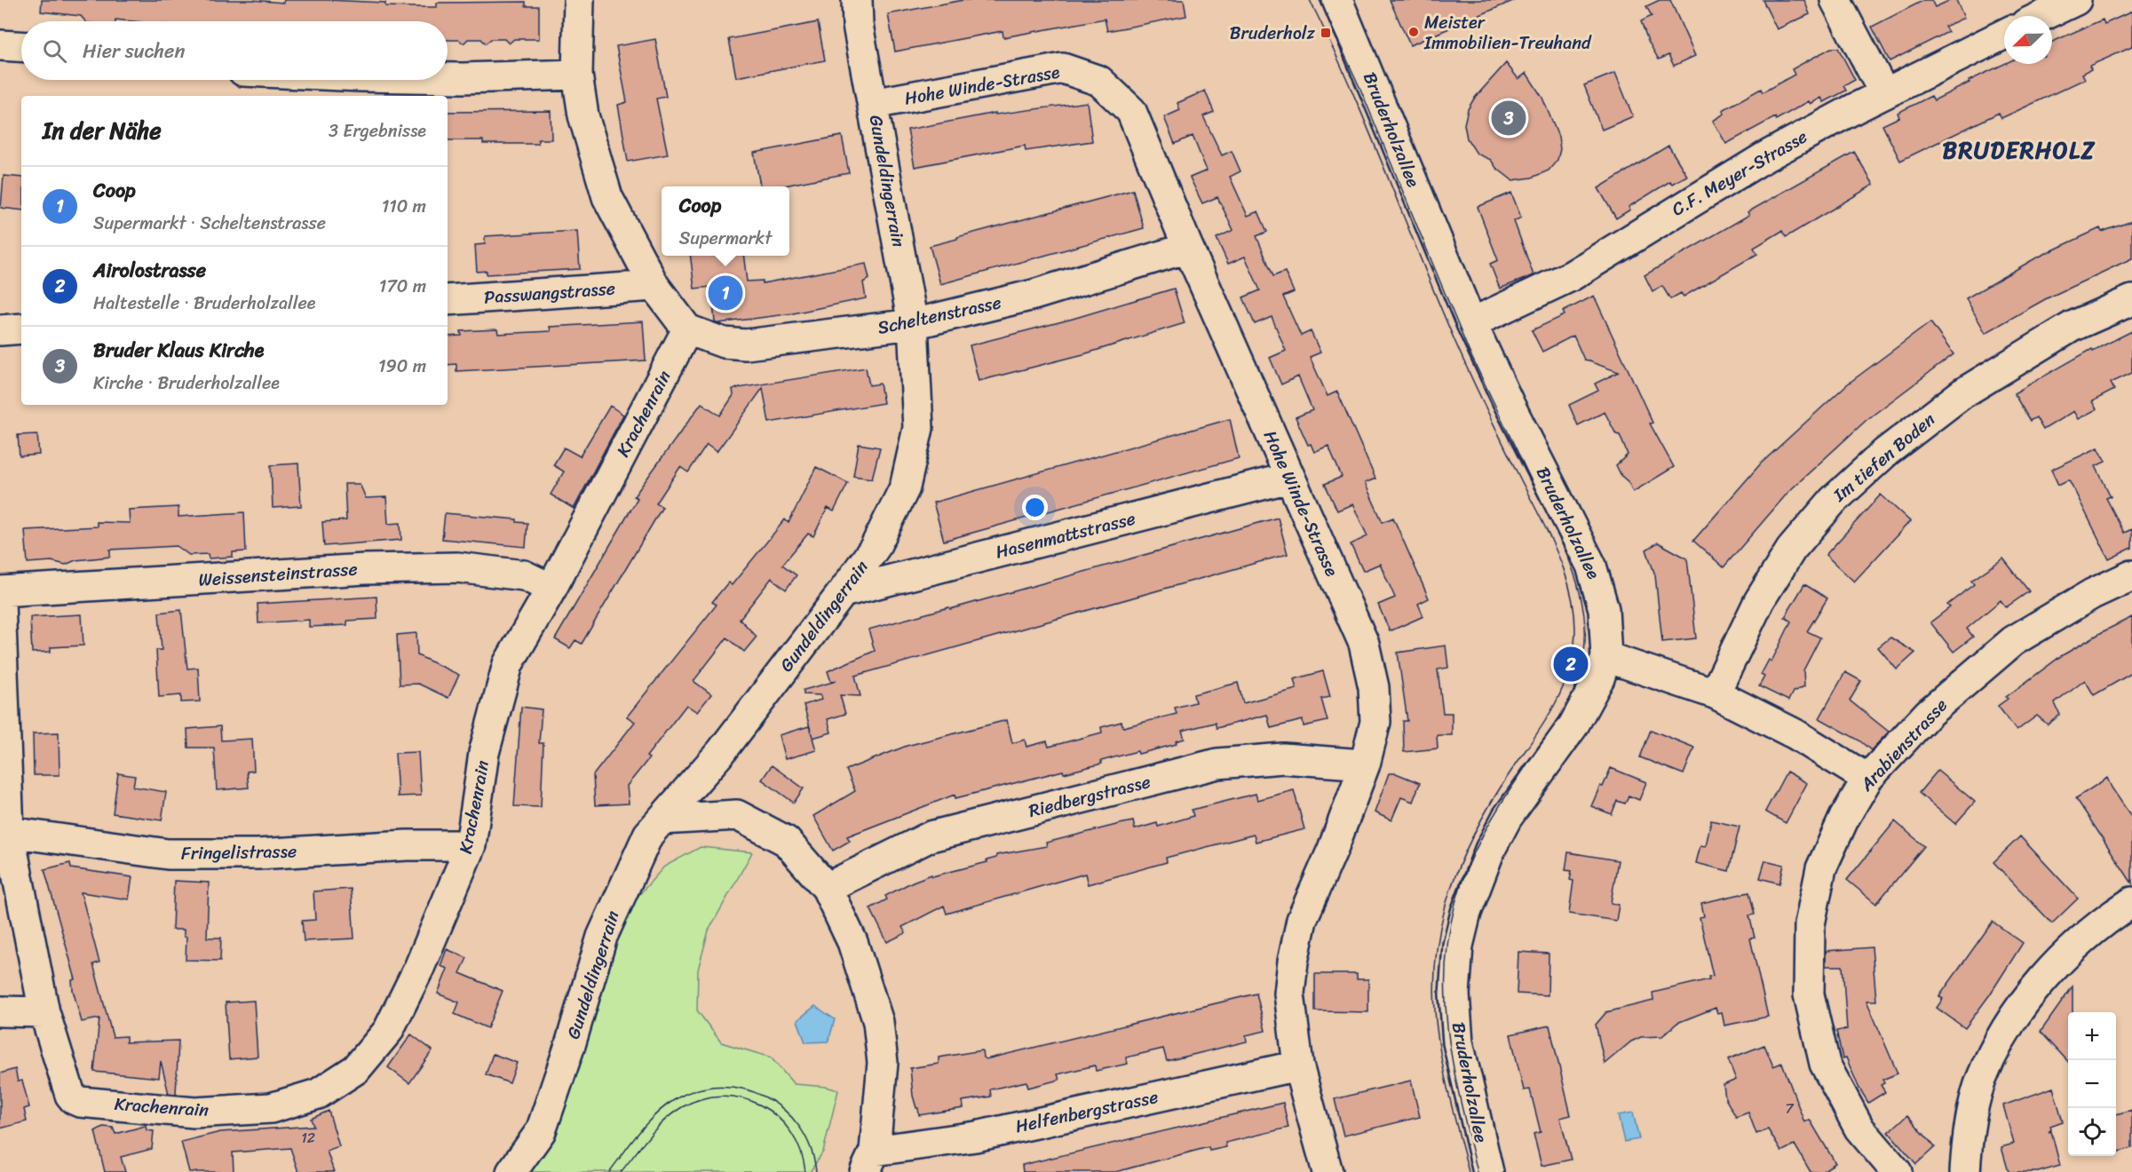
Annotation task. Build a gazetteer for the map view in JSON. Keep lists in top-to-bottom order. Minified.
{"streets":{"street":["Hohe Winde-Strasse","Bruderholzallee","C.F. Meyer-Strasse","Gundeldingerrain","Passwangstrasse","Scheltenstrasse","Krachenrain","Im tiefen Boden","Hasenmattstrasse","Weissensteinstrasse","Arabienstrasse","Riedbergstrasse","Fringelistrasse","Helfenbergstrasse"]},"crossings":[["Hohe Winde-Strasse","Gundeldingerrain"],["Hohe Winde-Strasse","Scheltenstrasse"],["Hohe Winde-Strasse","Hasenmattstrasse"],["Hohe Winde-Strasse","Riedbergstrasse"],["Hohe Winde-Strasse","Helfenbergstrasse"],["Bruderholzallee","C.F. Meyer-Strasse"],["Gundeldingerrain","Scheltenstrasse"],["Gundeldingerrain","Hasenmattstrasse"],["Scheltenstrasse","Krachenrain"],["Krachenrain","Weissensteinstrasse"],["Krachenrain","Fringelistrasse"]],"districts":["BRUDERHOLZ"],"places":{"other":["Meister Immobilien-Treuhand"],"transit":["Bruderholz"]},"house_numbers":["7","12"],"north":"bottom left","page":{"search":"Hier suchen","heading":["In der Nähe","3 Ergebnisse"],"pins":["3","1","2"],"list":[{"mark":"1","name":"Coop","note":"Supermarkt · Scheltenstrasse","value":"110 m"},{"mark":"2","name":"Airolostrasse","note":"Haltestelle · Bruderholzallee","value":"170 m"},{"mark":"3","name":"Bruder Klaus Kirche","note":"Kirche · Bruderholzallee","value":"190 m"}],"popup":["Coop","Supermarkt"],"map_buttons":["+","−"]}}
